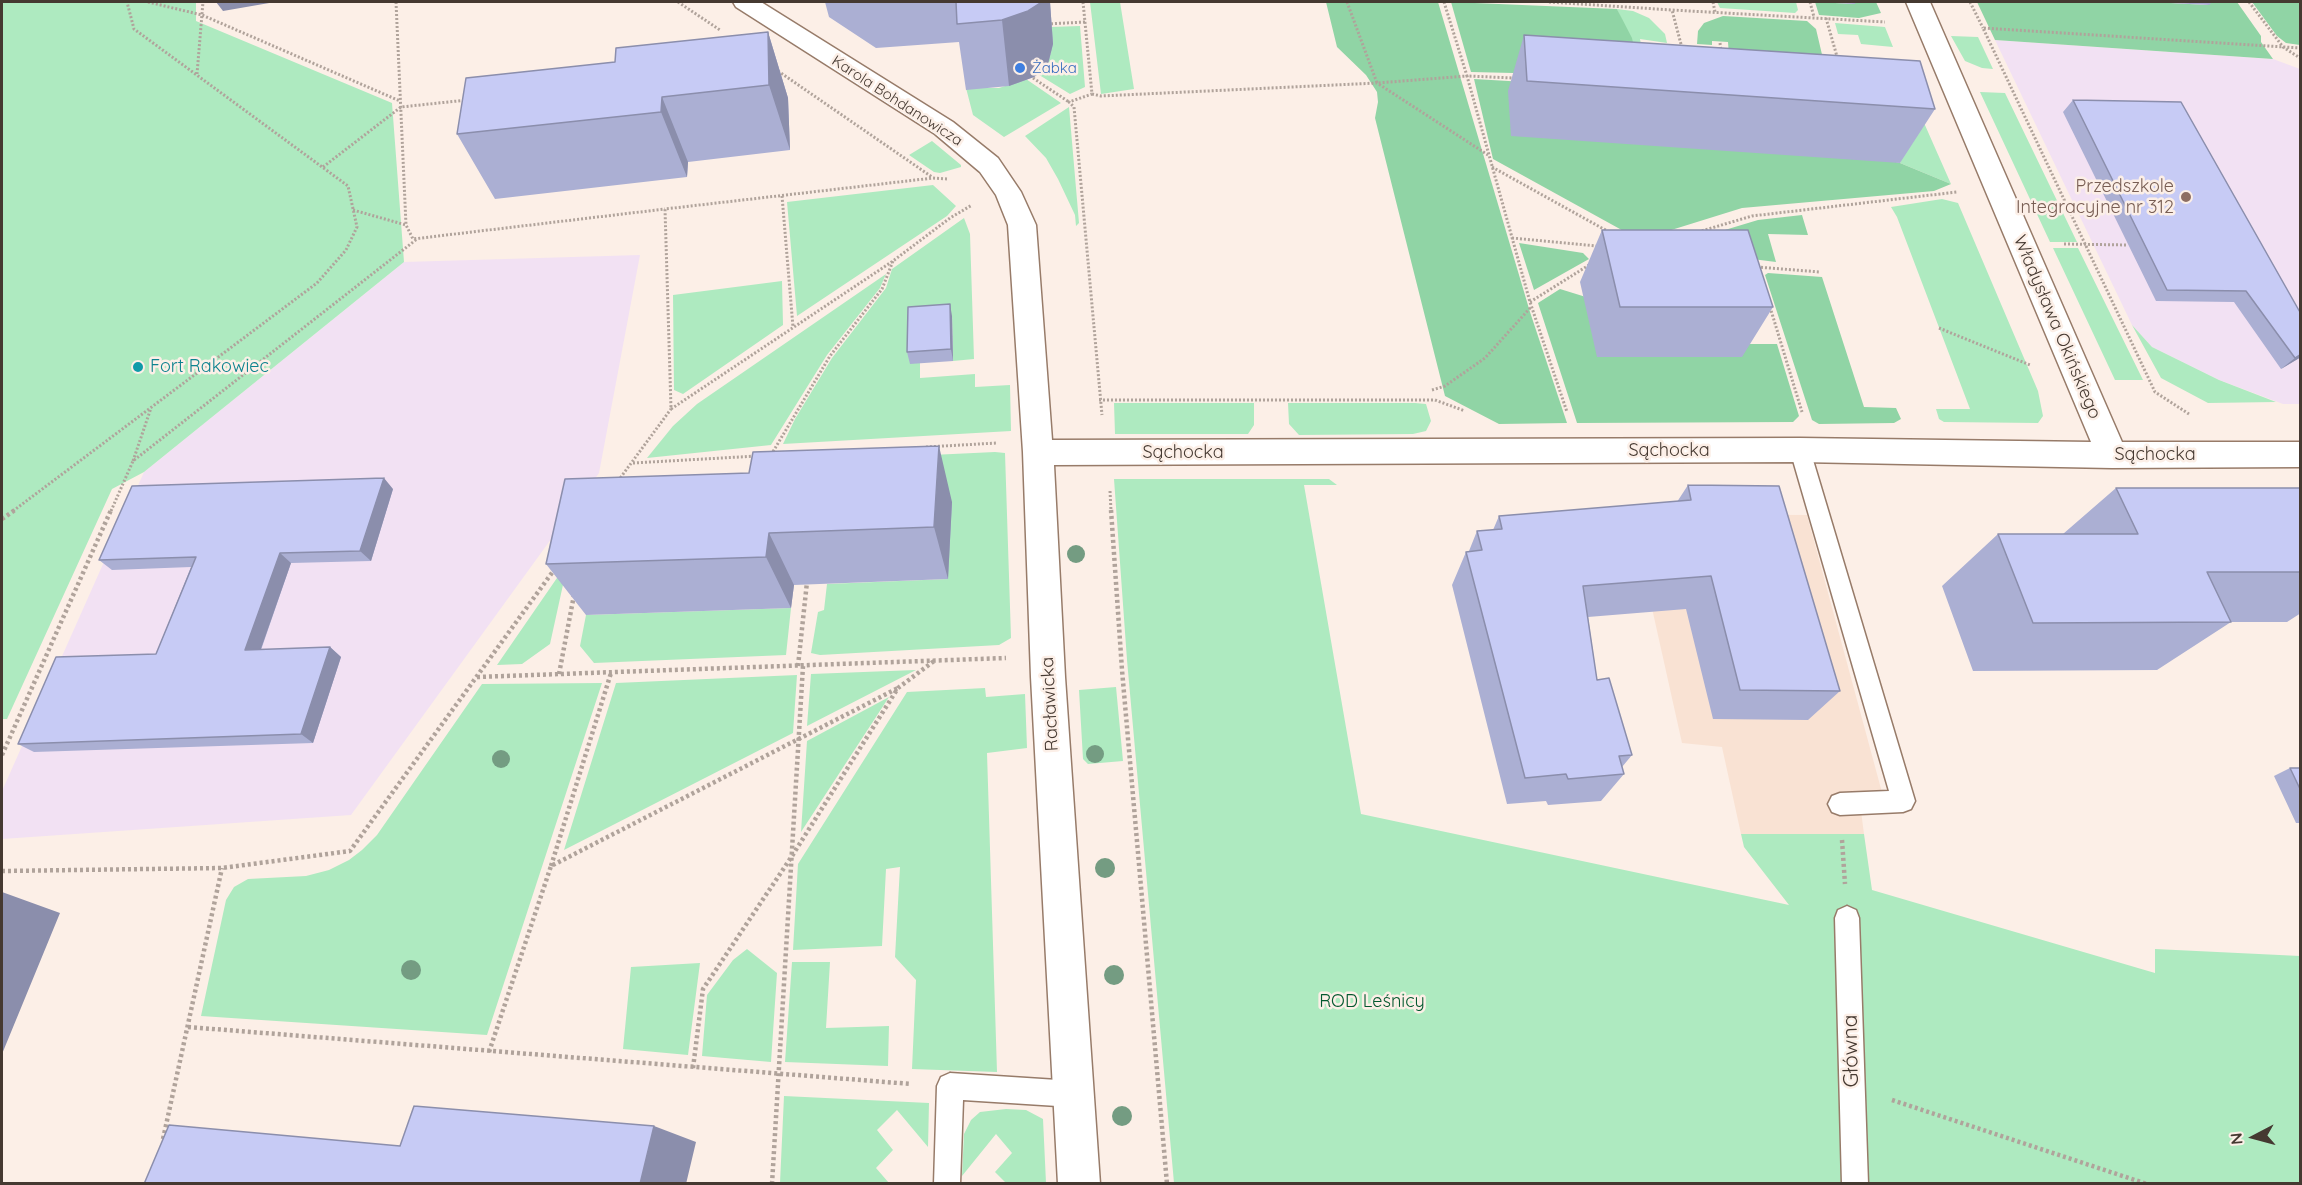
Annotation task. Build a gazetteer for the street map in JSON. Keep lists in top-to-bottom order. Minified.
{"streets":{"street":["Karola Bohdanowicza","Władysława Okińskiego","Sąchocka","Racławicka"],"lane":["Główna"]},"crossings":[["Karola Bohdanowicza","Racławicka"],["Władysława Okińskiego","Sąchocka"],["Sąchocka","Racławicka"]],"parks":["ROD Leśnicy"],"places":["Żabka","Przedszkole Integracyjne nr 312","Fort Rakowiec"],"north":"left"}
